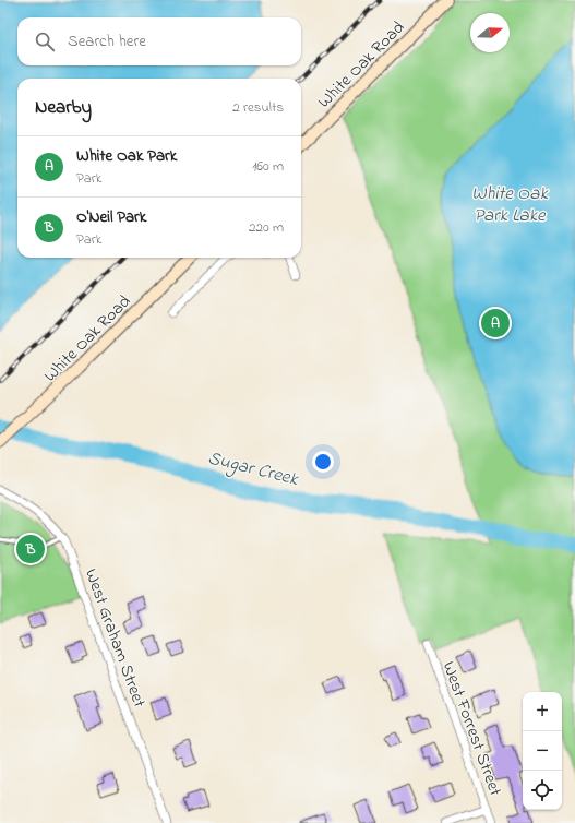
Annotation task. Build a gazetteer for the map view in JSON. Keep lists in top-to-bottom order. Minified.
{"streets":{"street":["White Oak Road","West Graham Street","West Forrest Street"]},"water":["White Oak Park Lake","Sugar Creek"],"north":"right","page":{"search":"Search here","heading":["Nearby","2 results"],"list":[{"mark":"A","name":"White Oak Park","note":"Park","value":"160 m"},{"mark":"B","name":"O'Neil Park","note":"Park","value":"220 m"}],"pins":["A","B"],"map_buttons":["+","−"]}}
